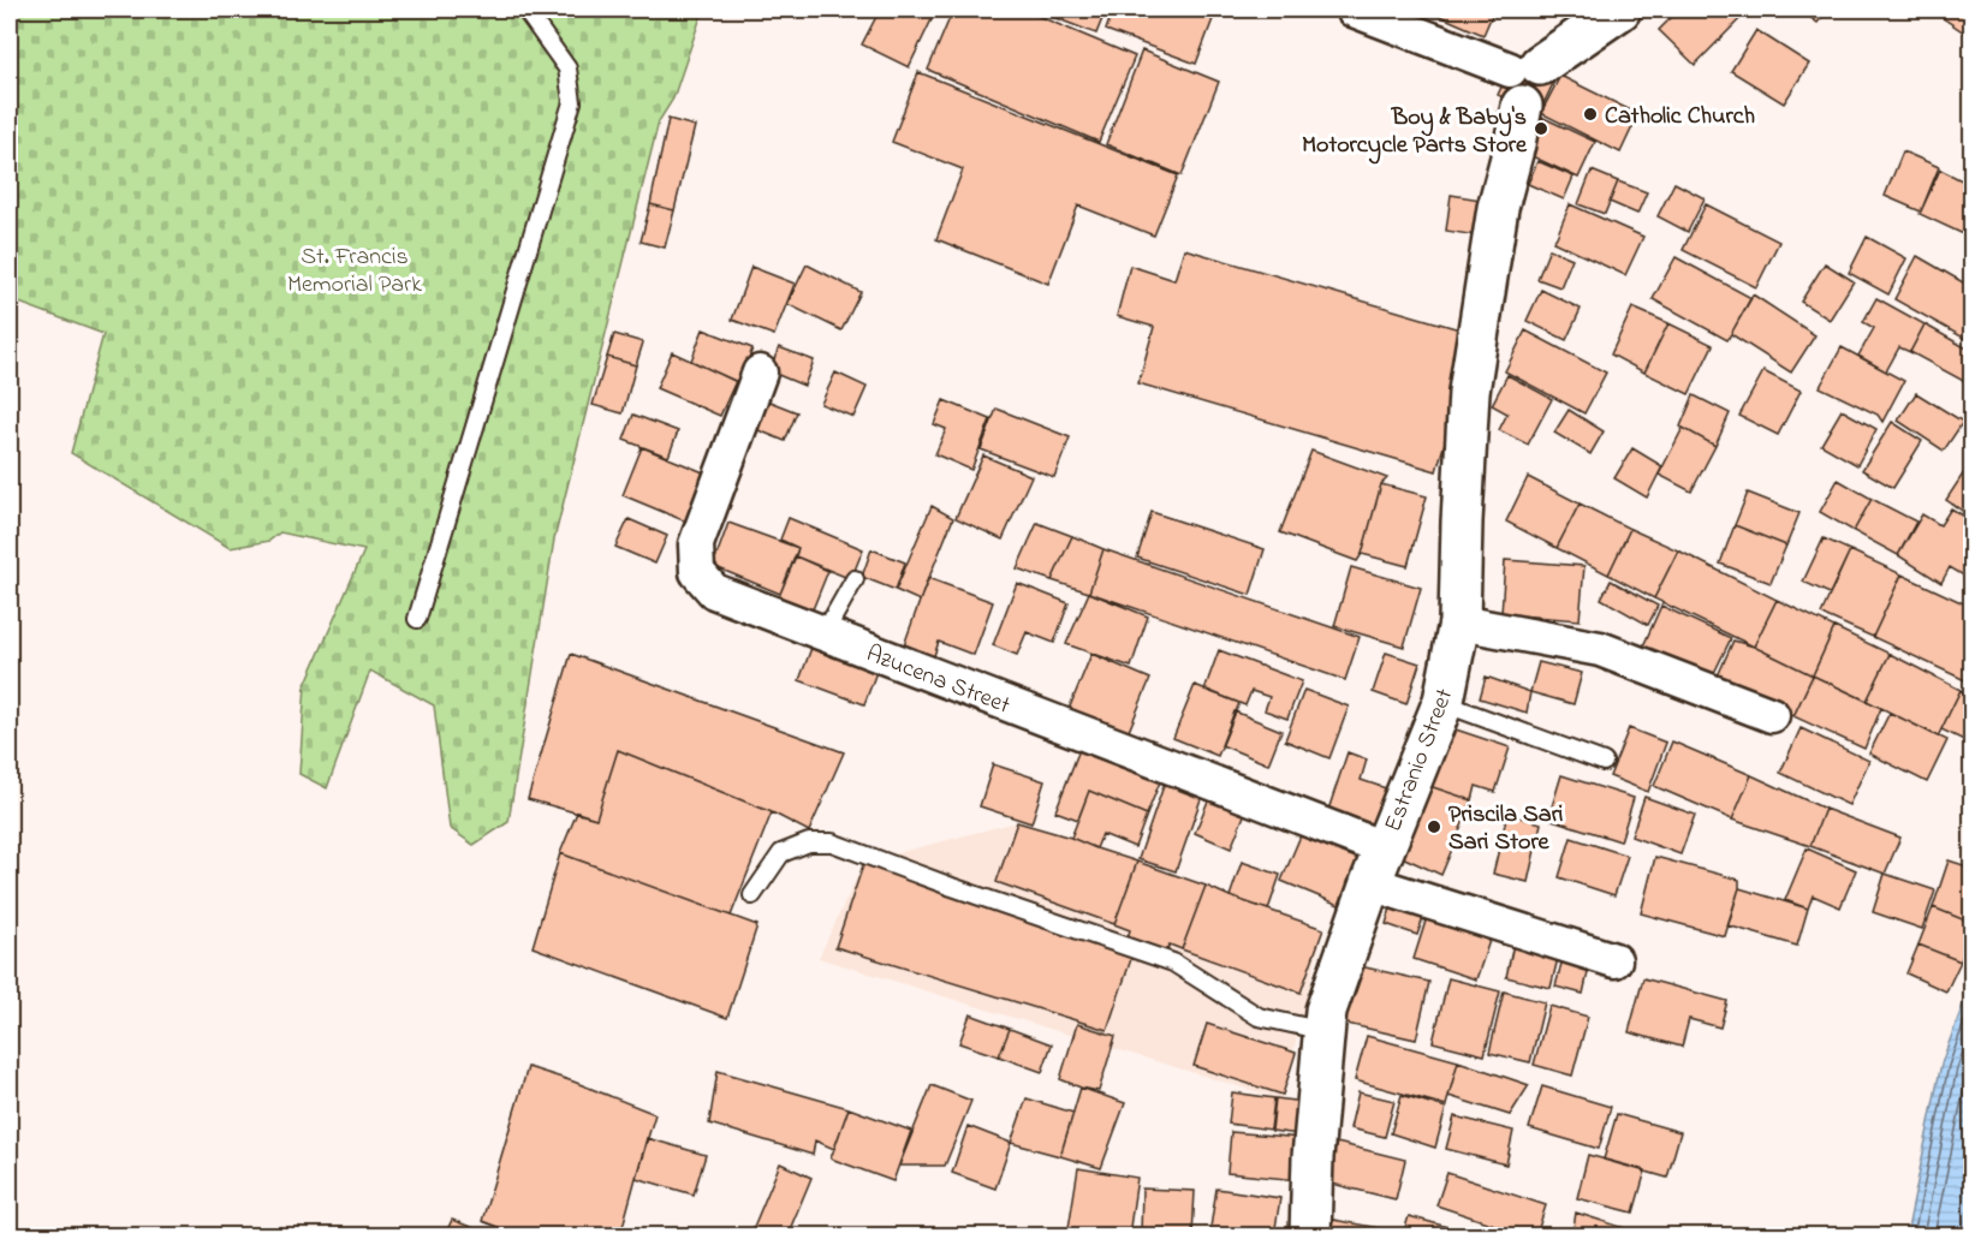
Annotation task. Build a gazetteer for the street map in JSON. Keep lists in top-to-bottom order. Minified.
{"streets":{"street":["Azucena Street","Estranio Street"]},"crossings":[["Azucena Street","Estranio Street"]],"parks":["St. Francis Memorial Park"],"places":["Catholic Church","Boy & Baby's Motorcycle Parts Store","Priscila Sari Sari Store"]}
